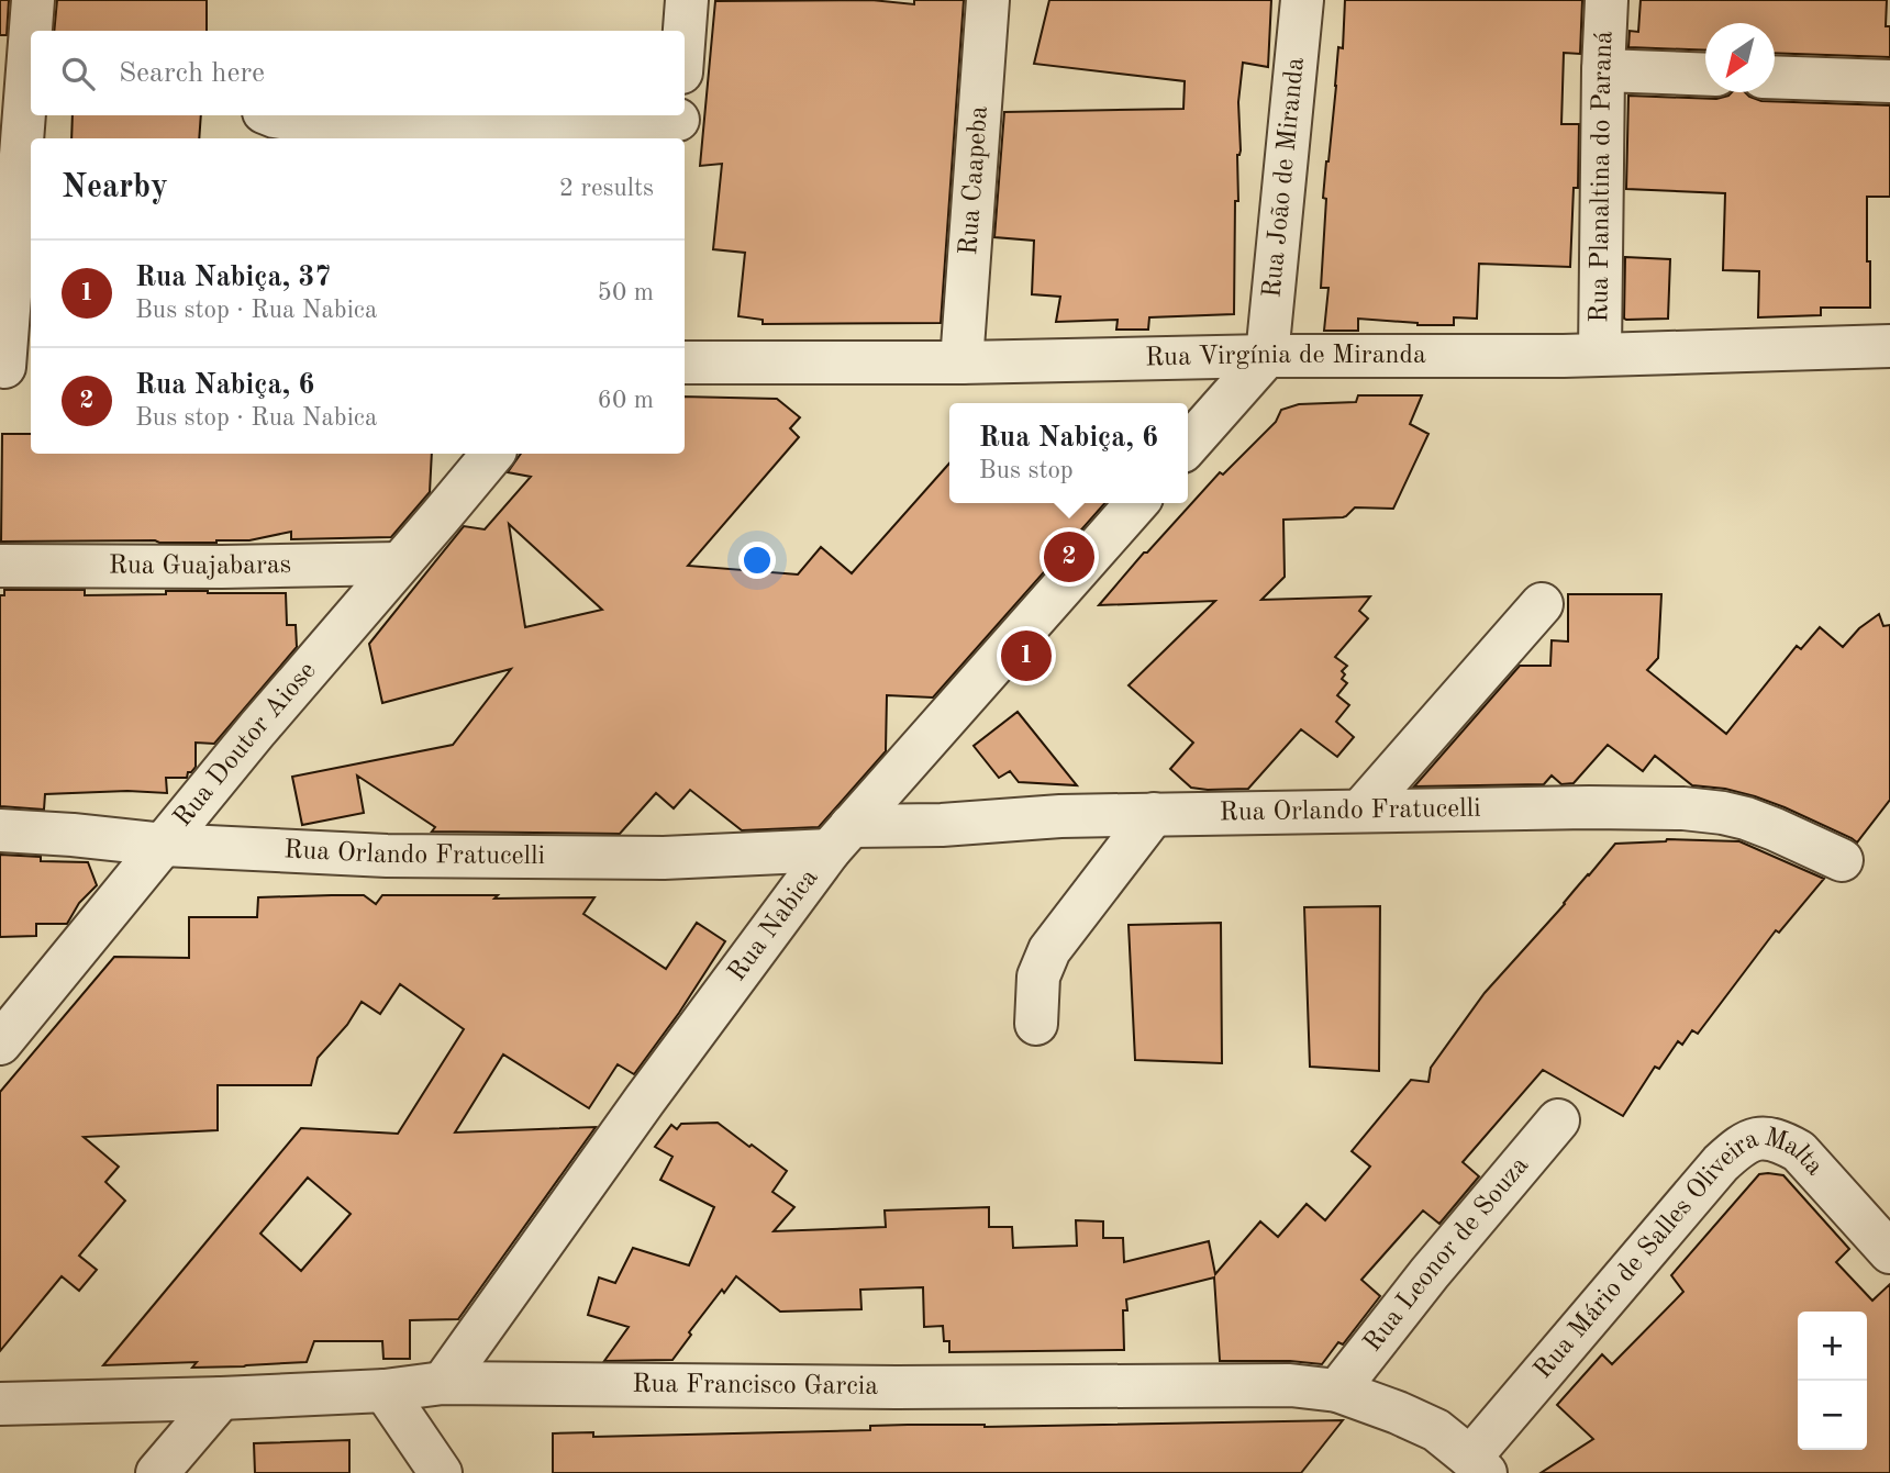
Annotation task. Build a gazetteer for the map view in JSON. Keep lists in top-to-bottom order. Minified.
{"streets":{"street":["Rua Planaltina do Paraná","Rua João de Miranda","Rua Caapeba","Rua Virgínia de Miranda","Rua Guajabaras","Rua Doutor Aiose","Rua Orlando Fratucelli","Rua Nabica","Rua Leonor de Souza","Rua Mário de Salles Oliveira Malta","Rua Francisco Garcia"]},"crossings":[["Rua Planaltina do Paraná","Rua Virgínia de Miranda"],["Rua João de Miranda","Rua Virgínia de Miranda"],["Rua Caapeba","Rua Virgínia de Miranda"],["Rua Guajabaras","Rua Doutor Aiose"],["Rua Doutor Aiose","Rua Orlando Fratucelli"],["Rua Orlando Fratucelli","Rua Nabica"],["Rua Nabica","Rua Francisco Garcia"],["Rua Leonor de Souza","Rua Francisco Garcia"],["Rua Mário de Salles Oliveira Malta","Rua Francisco Garcia"]],"north":"bottom left","page":{"search":"Search here","heading":["Nearby","2 results"],"list":[{"mark":"1","name":"Rua Nabiça, 37","note":"Bus stop · Rua Nabica","value":"50 m"},{"mark":"2","name":"Rua Nabiça, 6","note":"Bus stop · Rua Nabica","value":"60 m"}],"popup":["Rua Nabiça, 6","Bus stop"],"pins":["2","1"],"map_buttons":["+","−"]}}
